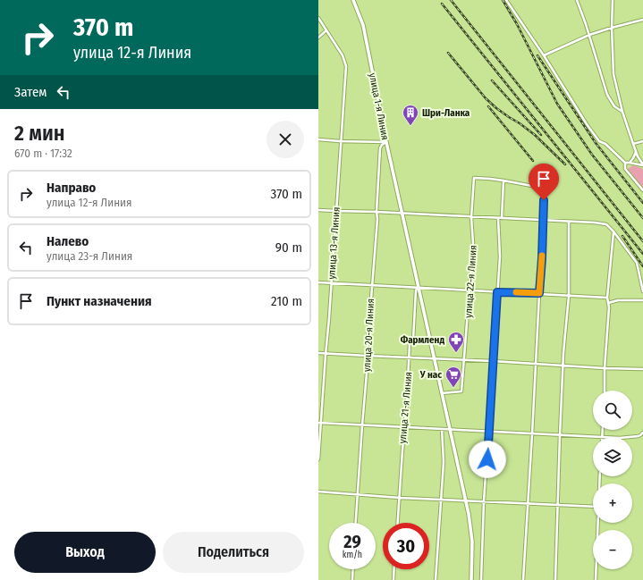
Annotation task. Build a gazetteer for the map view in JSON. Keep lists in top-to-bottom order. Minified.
{"streets":{"main road":["улица 1-я Линия","улица 21-я Линия"],"street":["улица 13-я Линия","улица 22-я Линия","улица 20-я Линия"]},"crossings":[["улица 1-я Линия","улица 20-я Линия"],["улица 1-я Линия","улица 21-я Линия"]],"places":{"building":["Шри-Ланка"],"pharmacy":["Фармленд"],"supermarket":["У нас"]},"page":{"turn":["370 m","улица 12-я Линия"],"then":"Затем","heading":["2 мин","670 m · 17:32"],"list":[{"name":"Направо","note":"улица 12-я Линия","value":"370 m"},{"name":"Налево","note":"улица 23-я Линия","value":"90 m"},{"name":"Пункт назначения","value":"210 m"}],"map_buttons":["+","−"],"speed":"29 km/h","limit":"30","buttons":["Выход","Поделиться"]}}
